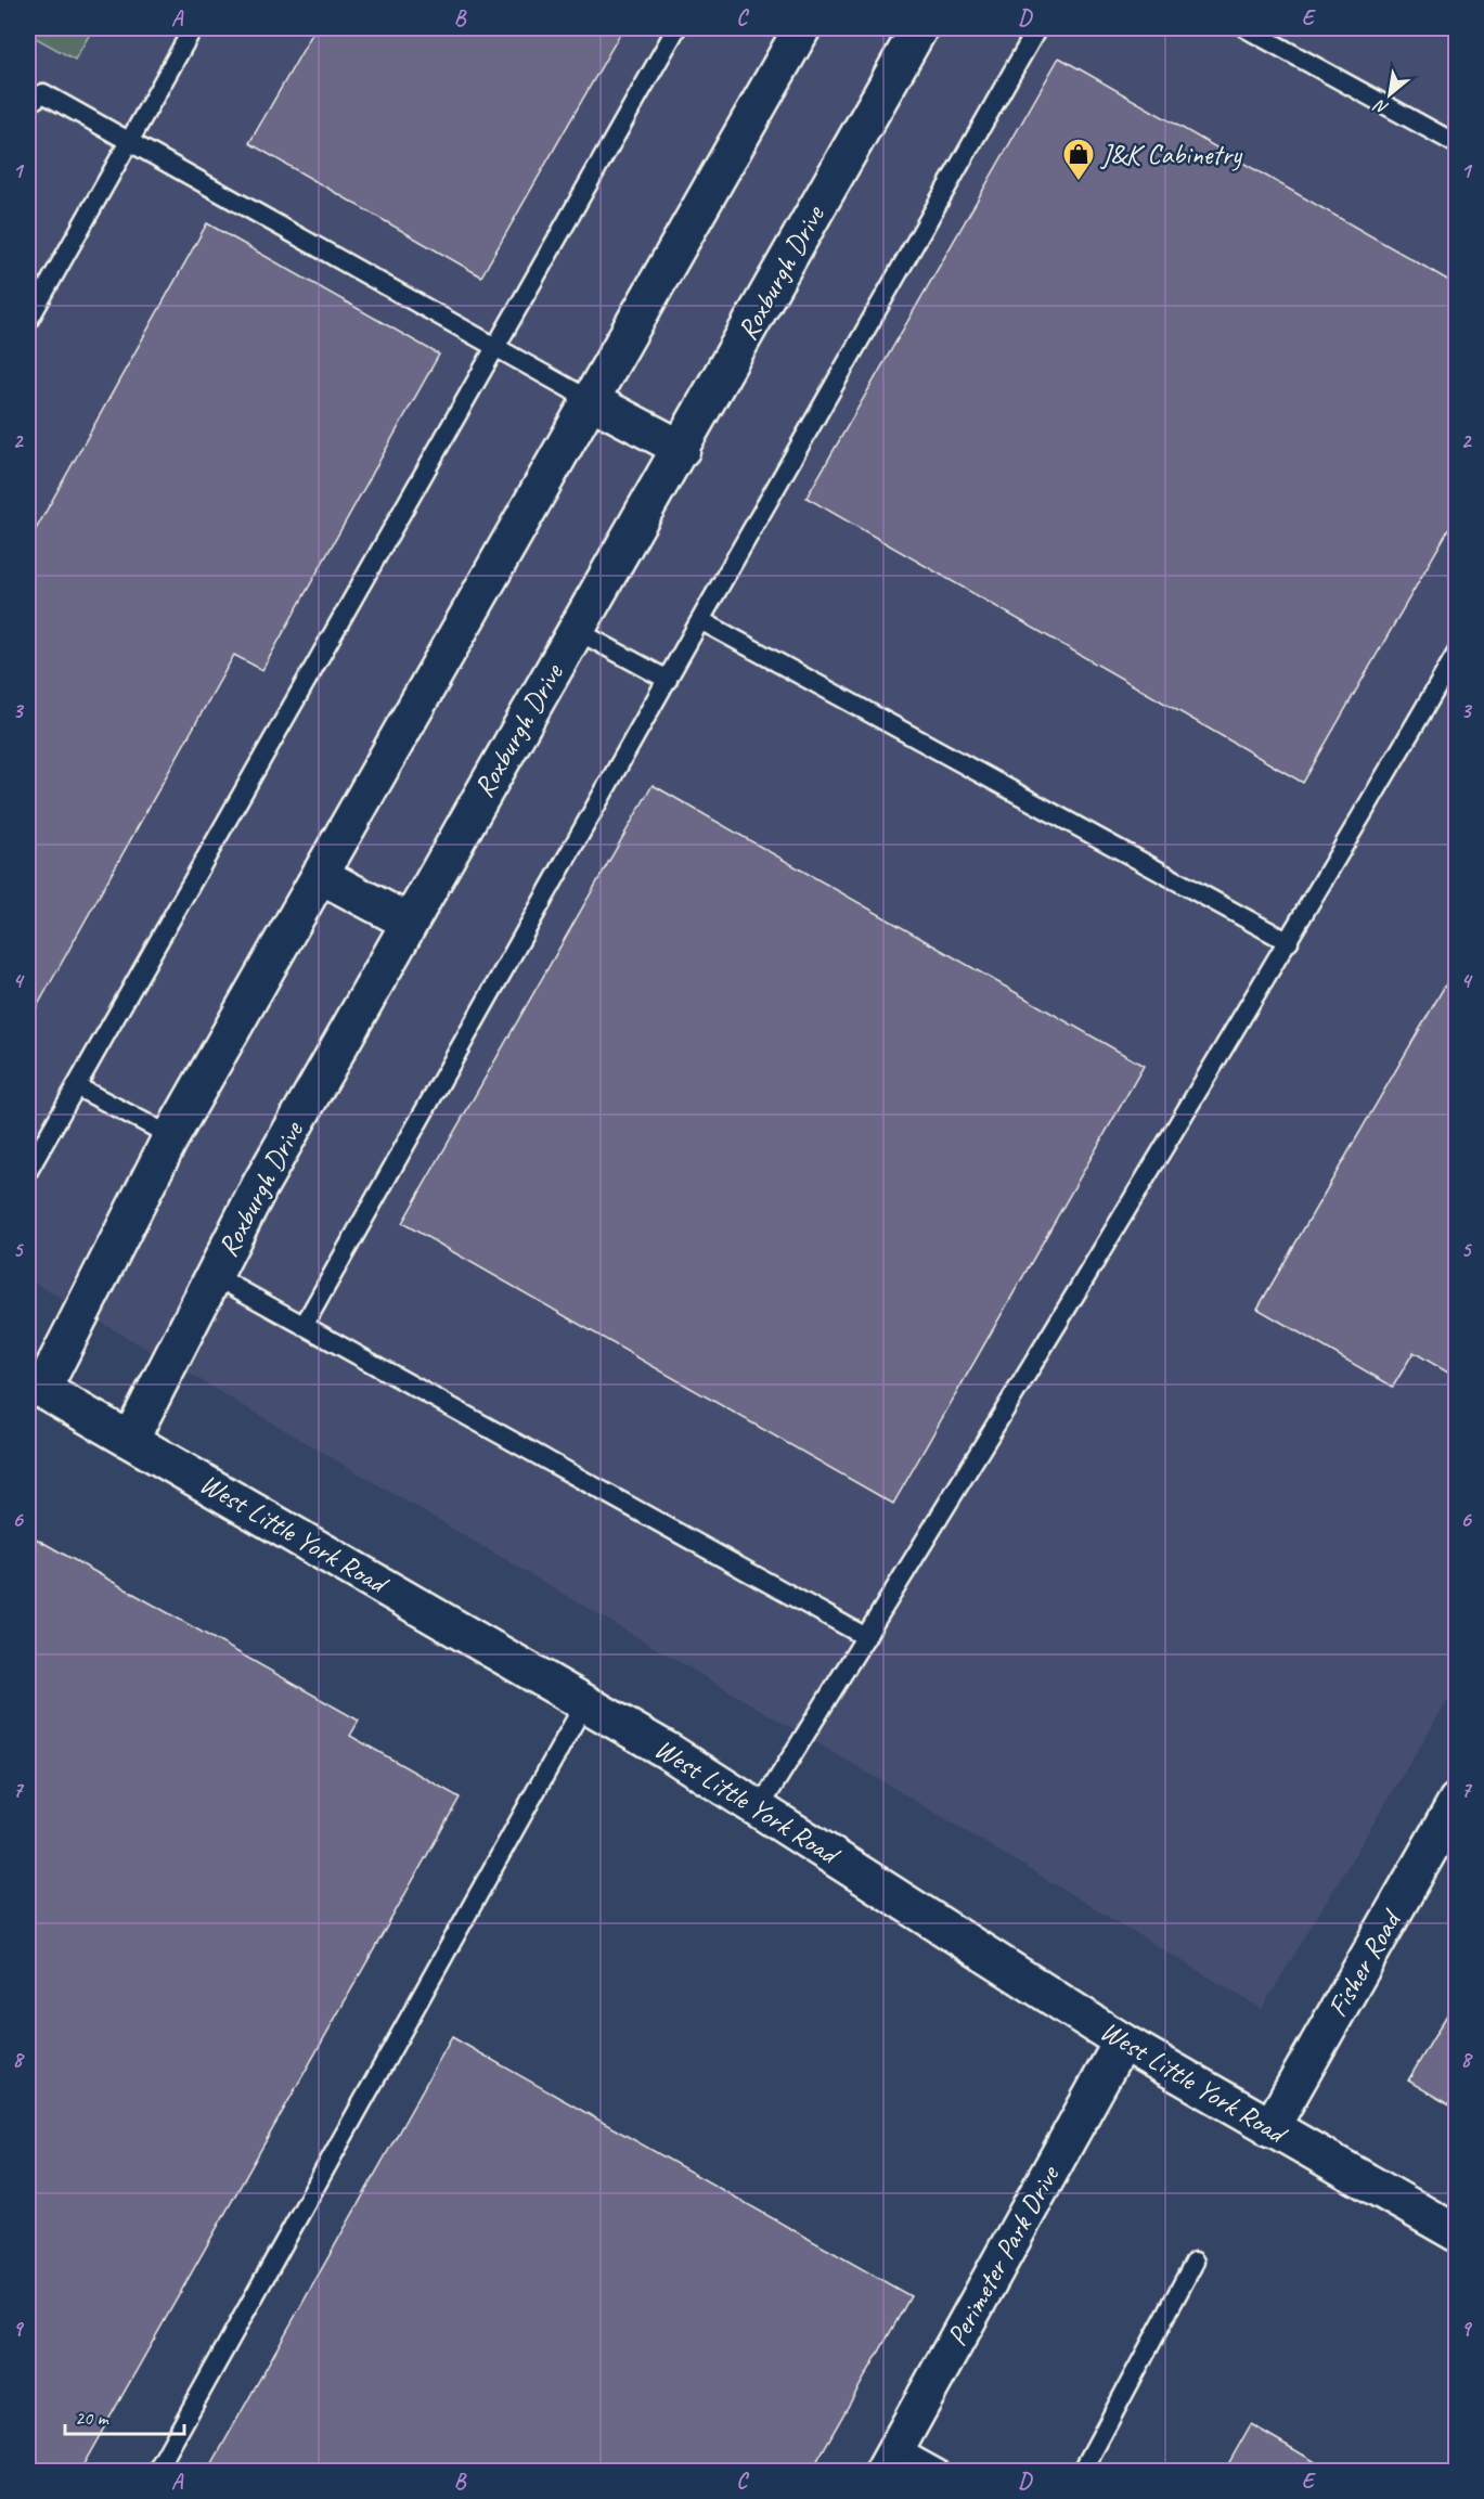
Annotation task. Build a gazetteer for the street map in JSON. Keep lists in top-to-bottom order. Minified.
{"streets":{"street":["Roxburgh Drive","West Little York Road","Fisher Road","Perimeter Park Drive"]},"crossings":[["Roxburgh Drive","West Little York Road"],["West Little York Road","Fisher Road"],["West Little York Road","Perimeter Park Drive"]],"places":{"shop":["J&K Cabinetry"]},"scale_bar":"20 m","north":"bottom left","grid":{"columns":["A","B","C","D","E"],"rows":["1","2","3","4","5","6","7","8","9"]}}
